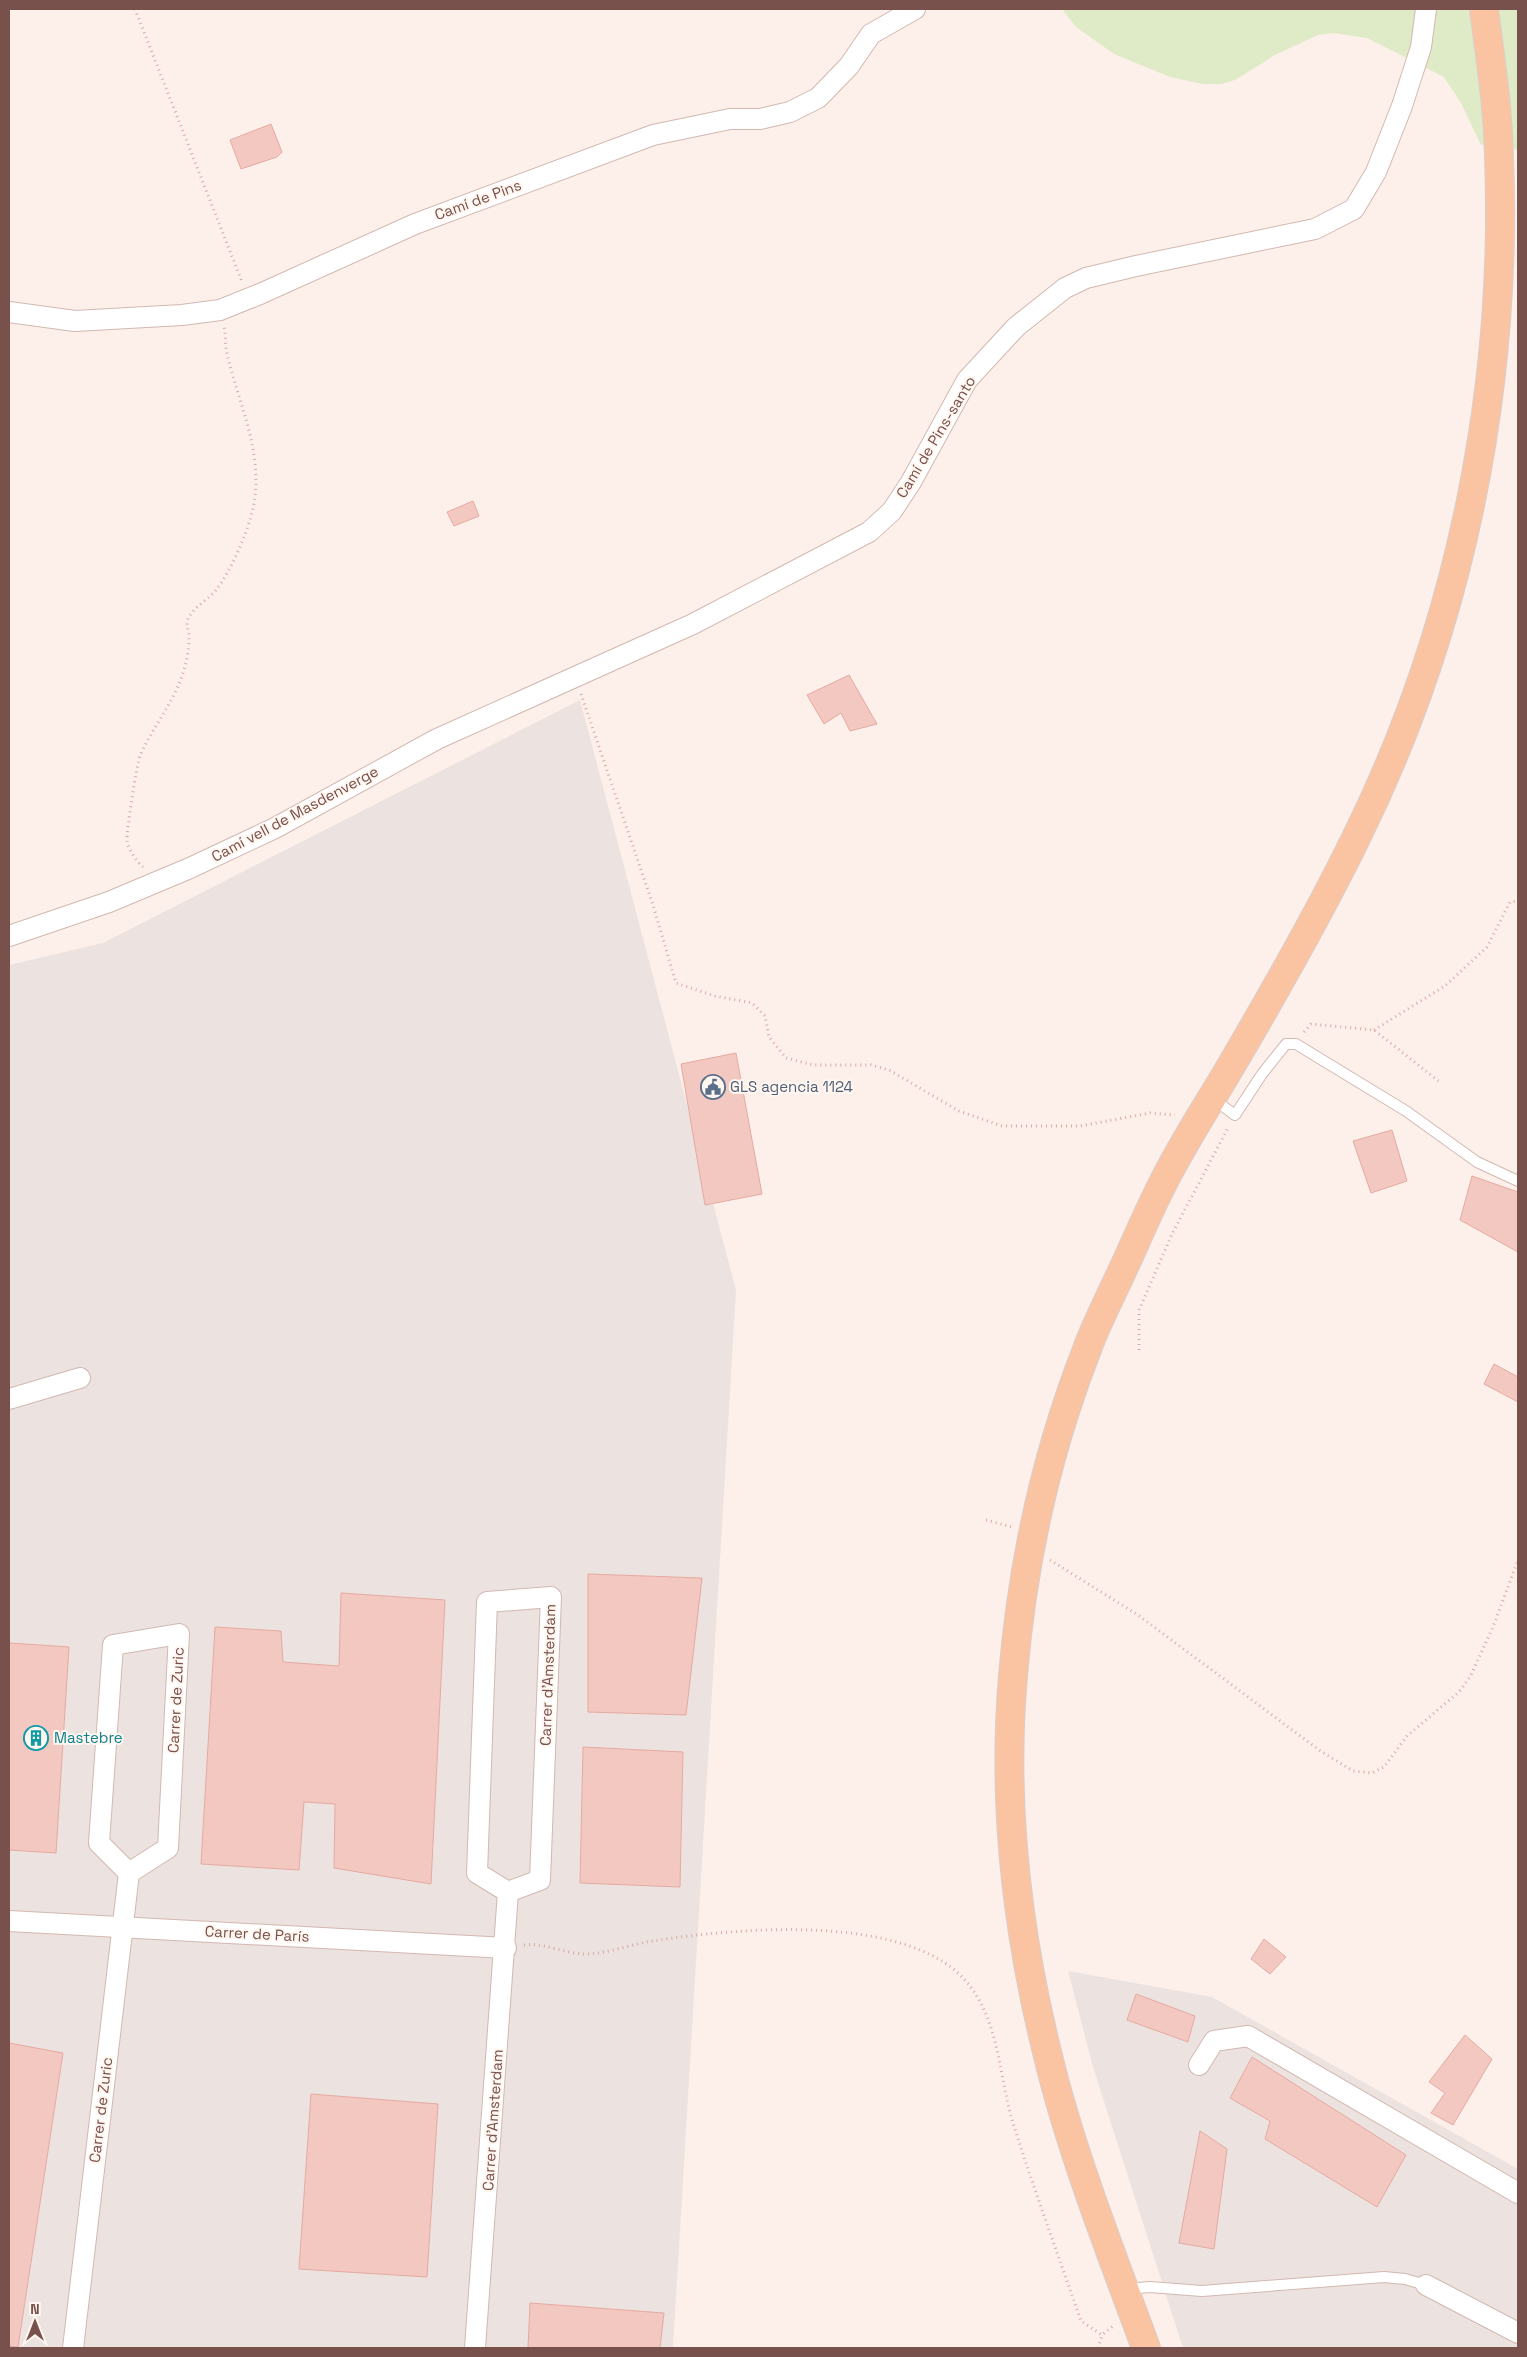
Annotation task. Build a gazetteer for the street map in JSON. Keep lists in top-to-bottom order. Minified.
{"streets":{"street":["Camí de Pins","Camí de Pins-santo","Camí vell de Masdenverge","Carrer d'Amsterdam","Carrer de Zuric","Carrer de París"]},"crossings":[["Camí de Pins-santo","Camí vell de Masdenverge"],["Carrer d'Amsterdam","Carrer de París"],["Carrer de Zuric","Carrer de París"]],"places":{"public building":["GLS agencia 1124"],"building":["Mastebre"]},"north":"top"}
